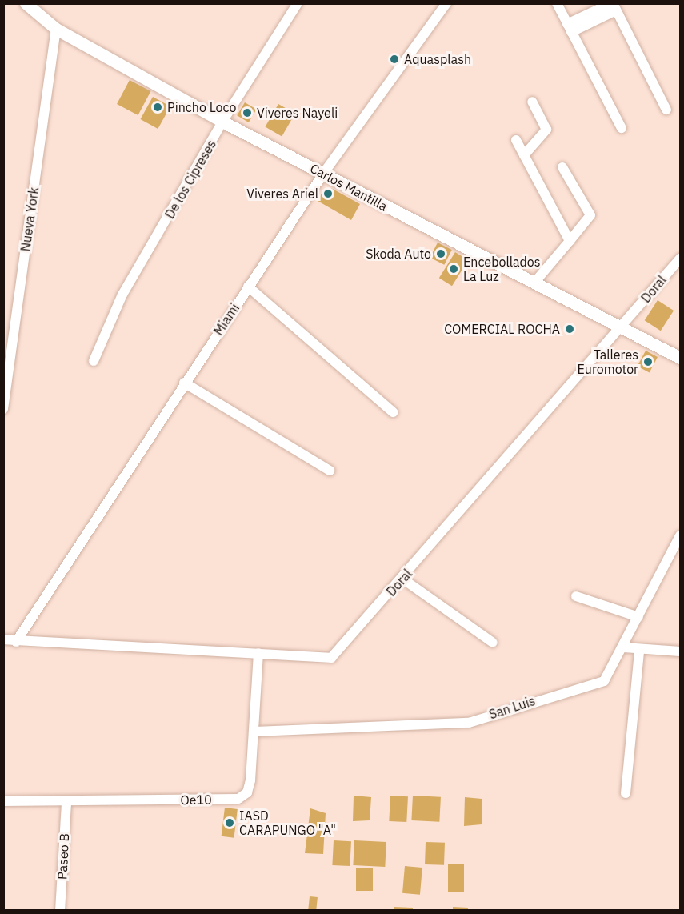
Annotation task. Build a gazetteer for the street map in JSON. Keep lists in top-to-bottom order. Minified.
{"streets":{"street":["De los Cipreses","Carlos Mantilla","Nueva York","Doral","Miami","San Luis","Oe10","Paseo B"]},"crossings":[["De los Cipreses","Carlos Mantilla"],["Carlos Mantilla","Nueva York"],["Carlos Mantilla","Doral"],["Carlos Mantilla","Miami"],["Doral","Miami"],["Doral","Oe10"],["San Luis","Oe10"],["Oe10","Paseo B"]],"places":["Aquasplash","Pincho Loco","Viveres Nayeli","Viveres Ariel","Skoda Auto","Encebollados La Luz","COMERCIAL ROCHA","Talleres Euromotor","IASD CARAPUNGO \"A\""]}
